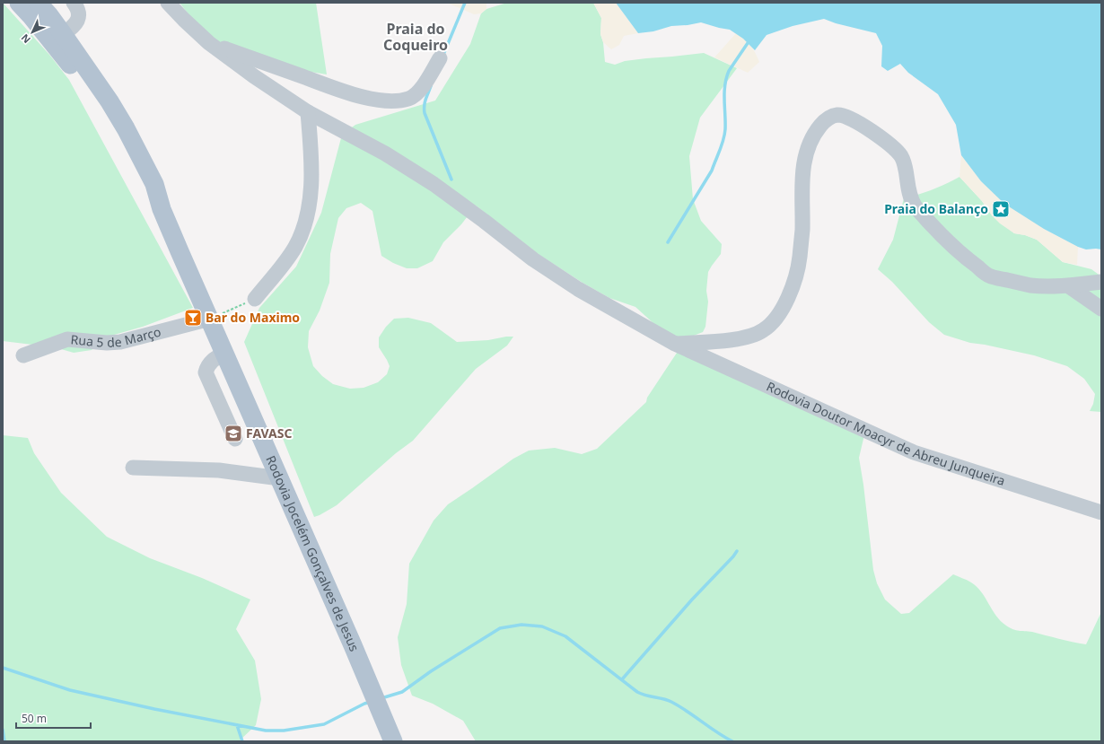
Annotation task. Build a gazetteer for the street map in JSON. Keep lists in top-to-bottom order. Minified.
{"streets":{"main road":["Rodovia Jocelém Gonçalves de Jesus"],"street":["Rua 5 de Março","Rodovia Doutor Moacyr de Abreu Junqueira"]},"crossings":[["Rua 5 de Março","Rodovia Jocelém Gonçalves de Jesus"]],"districts":["Praia do Coqueiro"],"places":{"place":["Praia do Balanço"],"bar":["Bar do Maximo"],"school or university":["FAVASC"]},"scale_bar":"50 m","north":"bottom left"}
